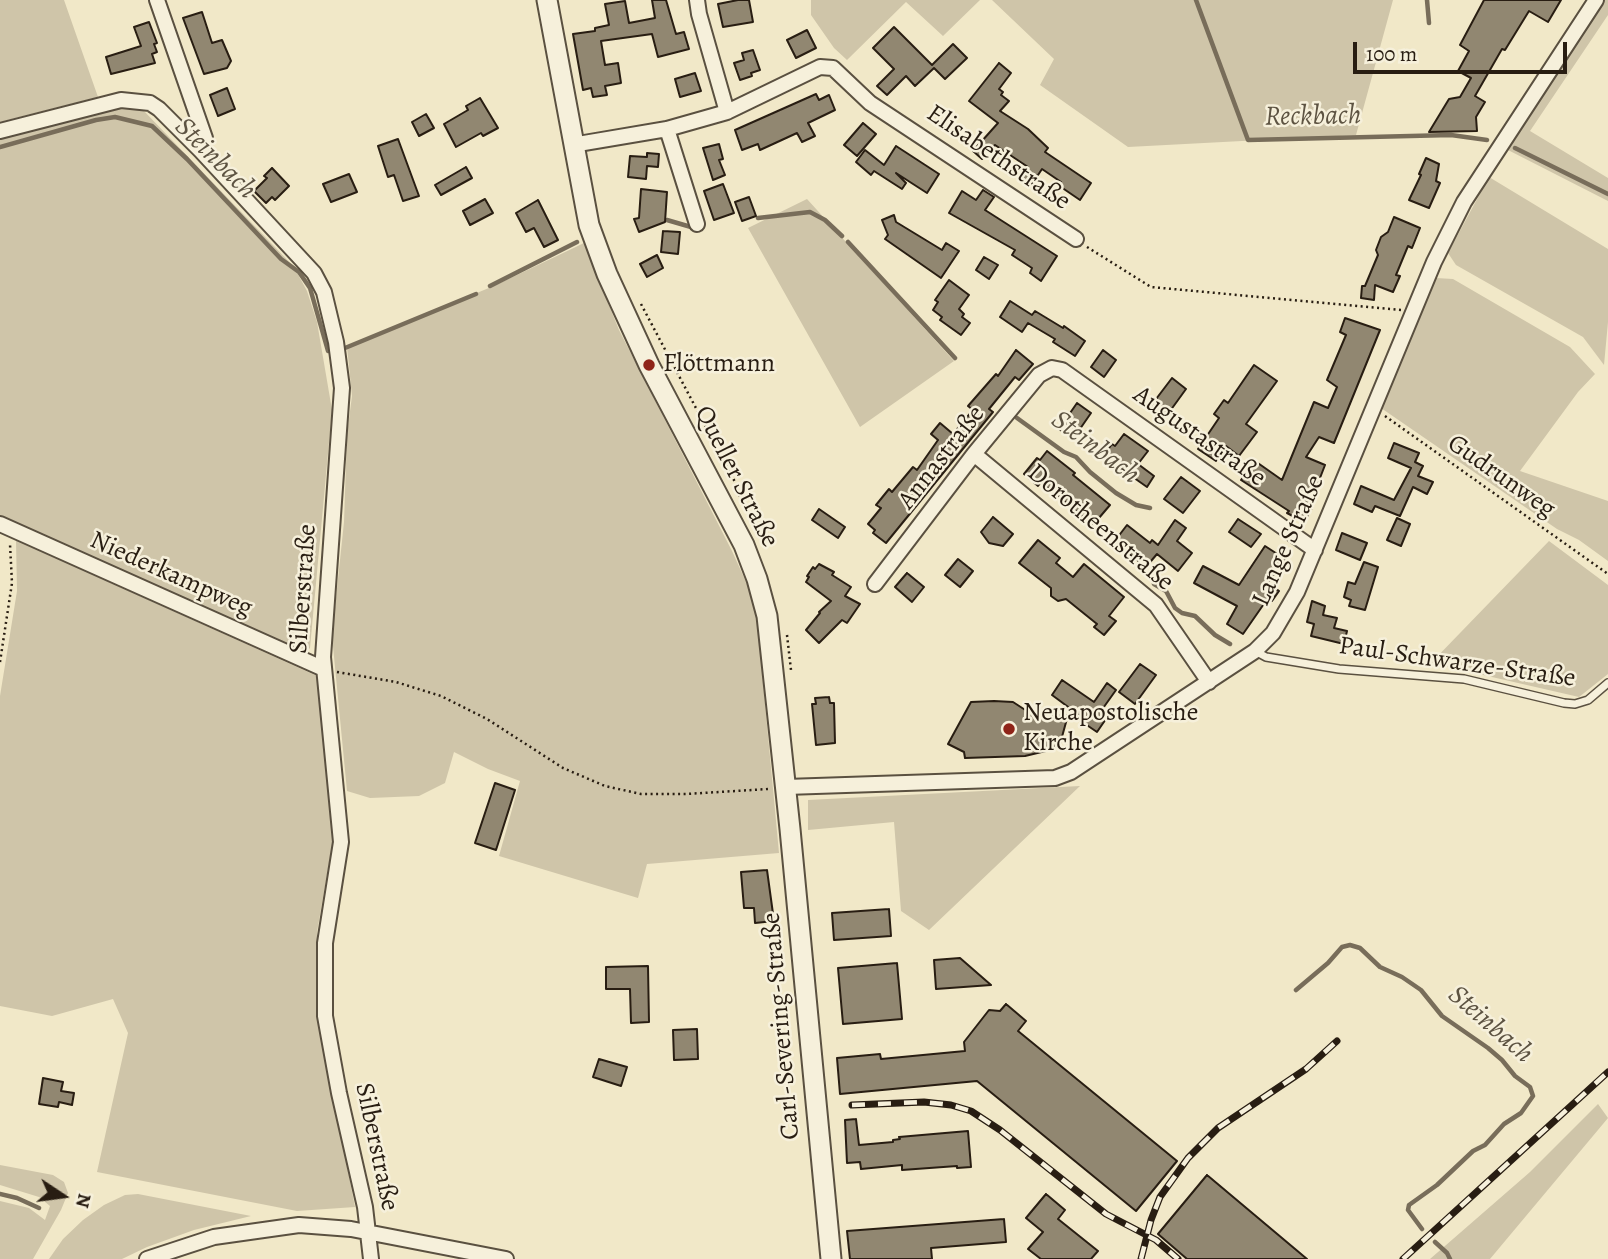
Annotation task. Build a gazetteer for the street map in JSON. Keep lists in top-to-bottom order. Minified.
{"streets":{"street":["Elisabethstraße","Augustastraße","Annastraße","Queller Straße","Dorotheenstraße","Lange Straße","Niederkampweg","Silberstraße","Carl-Severing-Straße"],"lane":["Paul-Schwarze-Straße"],"path":["Gudrunweg"]},"crossings":[["Elisabethstraße","Queller Straße"],["Elisabethstraße","Lange Straße"],["Augustastraße","Annastraße"],["Augustastraße","Lange Straße"],["Annastraße","Dorotheenstraße"],["Queller Straße","Lange Straße"],["Queller Straße","Carl-Severing-Straße"],["Gudrunweg","Lange Straße"],["Dorotheenstraße","Lange Straße"],["Lange Straße","Paul-Schwarze-Straße"],["Lange Straße","Carl-Severing-Straße"],["Niederkampweg","Silberstraße"]],"water":["Reckbach","Steinbach"],"places":["Flöttmann","Neuapostolische Kirche"],"scale_bar":"100 m","north":"right"}
